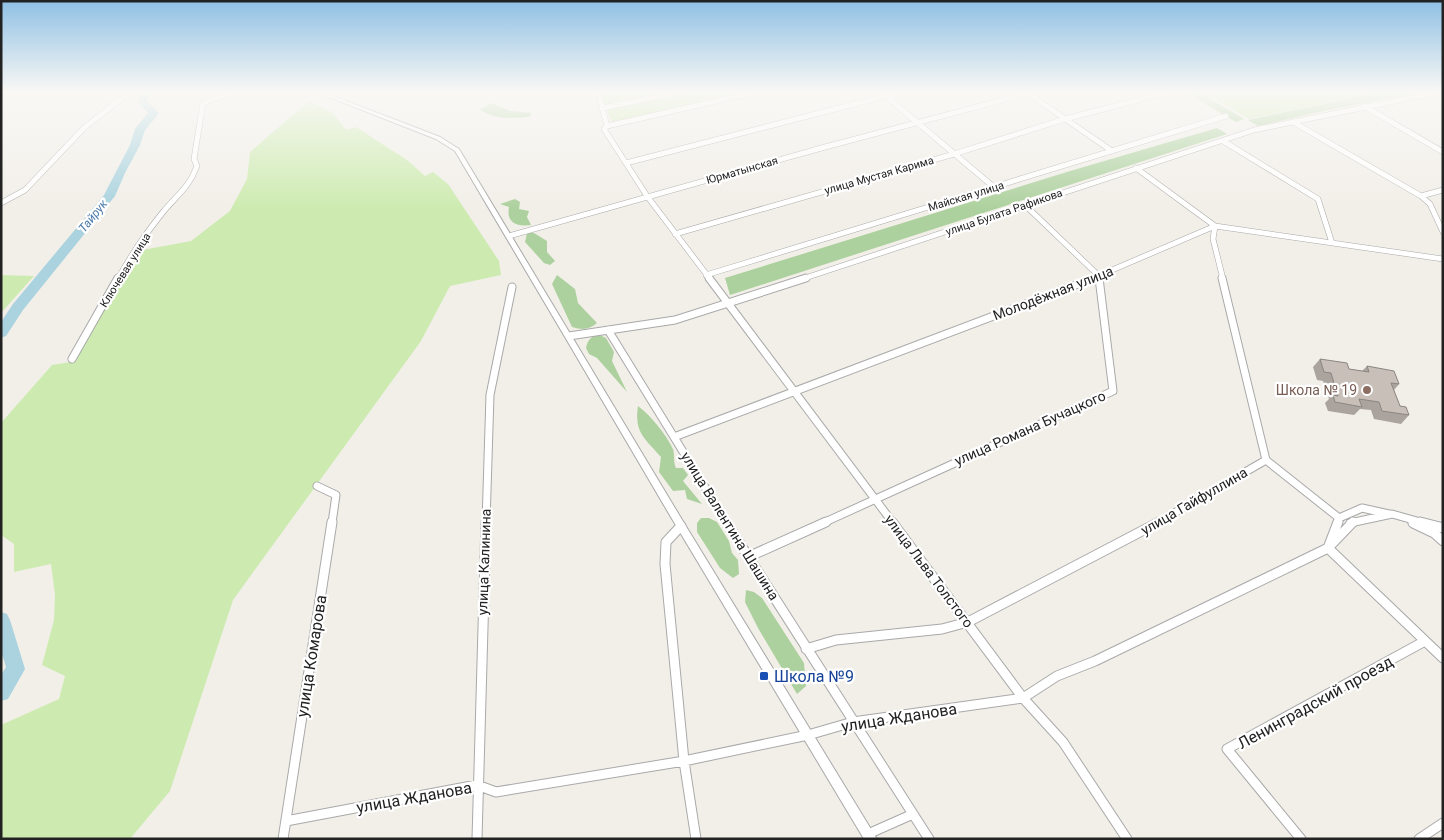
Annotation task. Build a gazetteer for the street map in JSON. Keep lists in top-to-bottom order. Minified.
{"streets":{"street":["Юрматынская","улица Мустая Карима","Майская улица","улица Булата Рафикова","Ключевая улица","Молодёжная улица","улица Романа Бучацкого","улица Гайфуллина","улица Валентина Шашина","улица Калинина","улица Льва Толстого","улица Комарова","Ленинградский проезд","улица Жданова"]},"crossings":[["Юрматынская","улица Льва Толстого"],["улица Мустая Карима","улица Льва Толстого"],["Майская улица","улица Льва Толстого"],["улица Булата Рафикова","улица Валентина Шашина"],["улица Булата Рафикова","улица Льва Толстого"],["Молодёжная улица","улица Романа Бучацкого"],["Молодёжная улица","улица Валентина Шашина"],["Молодёжная улица","улица Льва Толстого"],["улица Романа Бучацкого","улица Валентина Шашина"],["улица Романа Бучацкого","улица Льва Толстого"],["улица Гайфуллина","улица Валентина Шашина"],["улица Гайфуллина","улица Льва Толстого"],["улица Валентина Шашина","улица Жданова"],["улица Калинина","улица Жданова"],["улица Льва Толстого","улица Жданова"],["улица Комарова","улица Жданова"]],"water":["Тайрук"],"places":{"other":["Школа № 19"],"transit":["Школа №9"]}}
